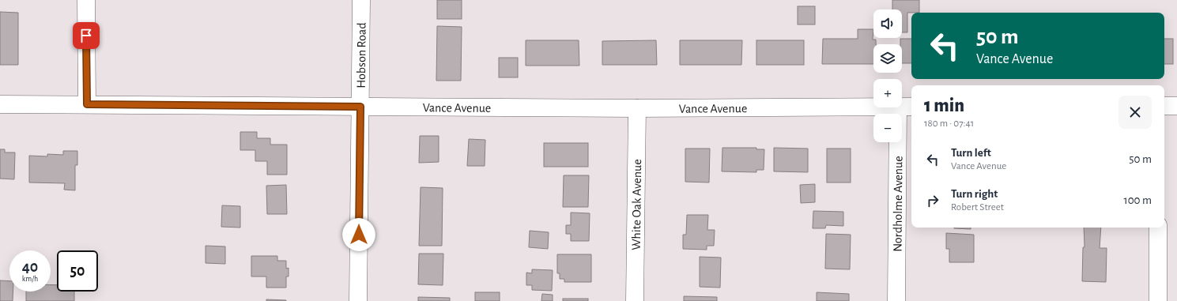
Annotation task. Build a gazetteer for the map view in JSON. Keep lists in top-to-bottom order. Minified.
{"streets":{"street":["Hobson Road","Vance Avenue","Nordholme Avenue","White Oak Avenue"]},"crossings":[["Hobson Road","Vance Avenue"],["Vance Avenue","Nordholme Avenue"],["Vance Avenue","White Oak Avenue"]],"page":{"map_buttons":["+","−"],"turn":["50 m","Vance Avenue"],"heading":["1 min","180 m · 07:41"],"list":[{"name":"Turn left","note":"Vance Avenue","value":"50 m"},{"name":"Turn right","note":"Robert Street","value":"100 m"}],"speed":"40 km/h","limit":"50"}}
